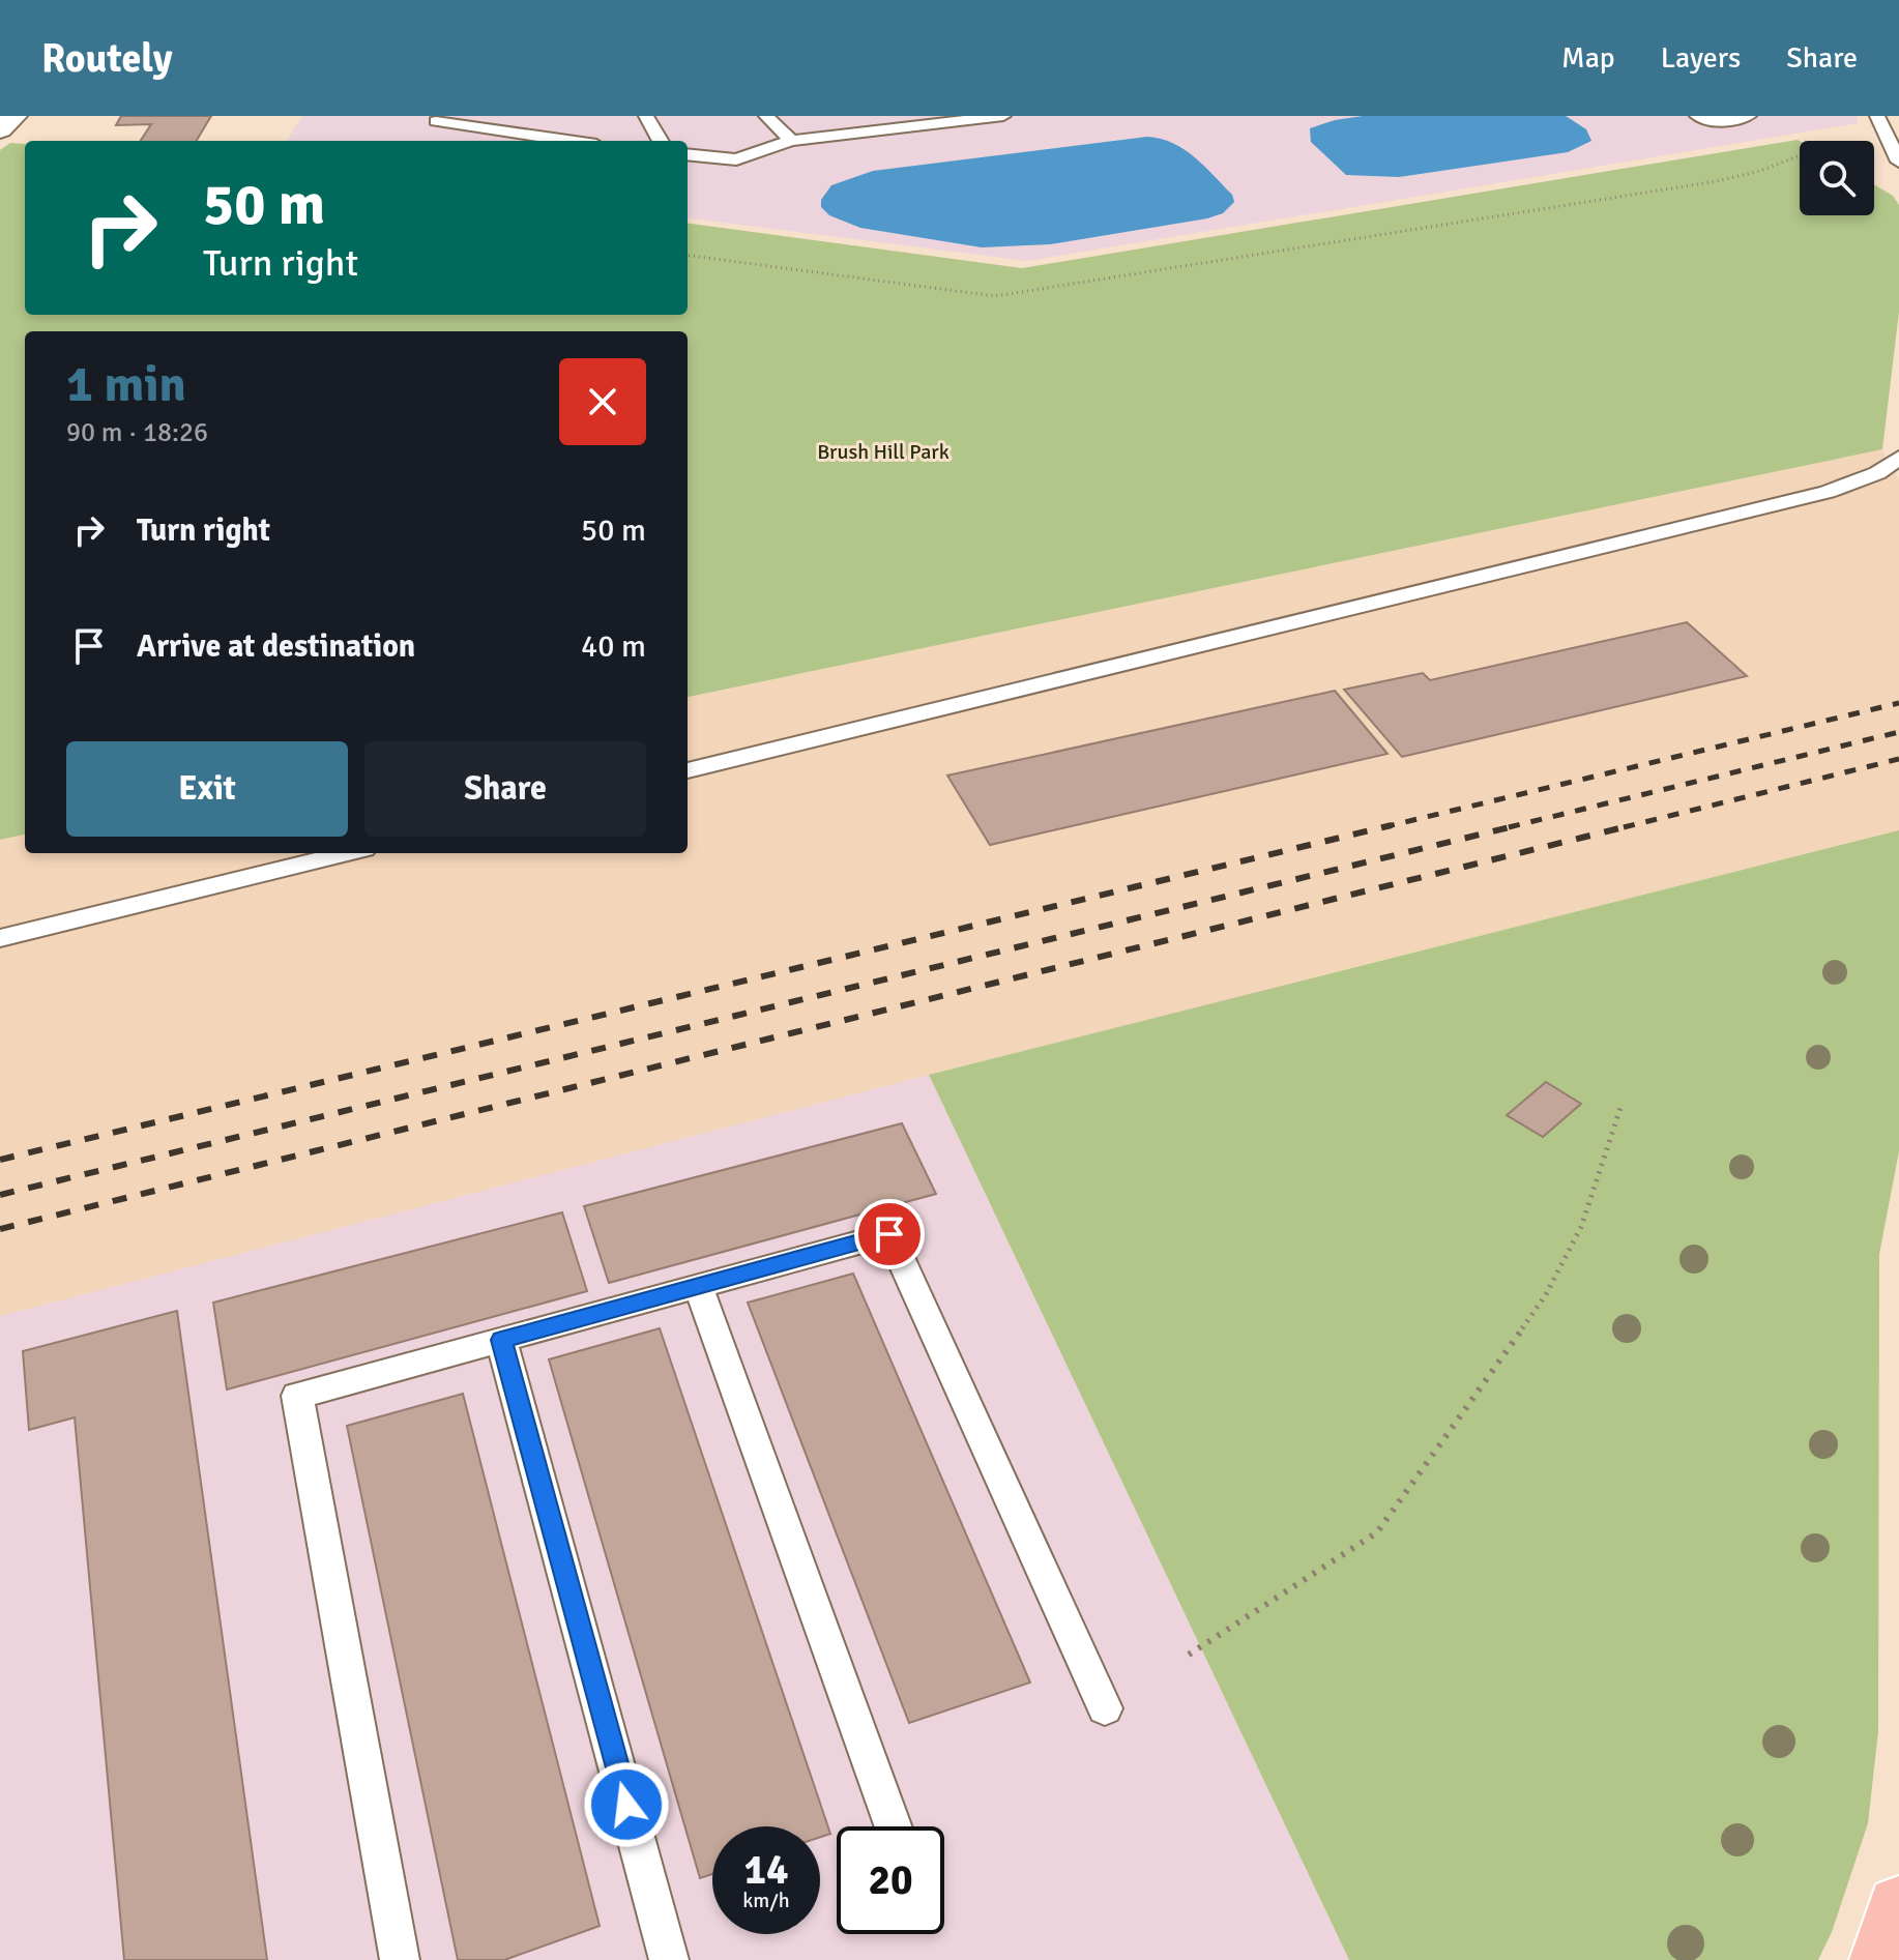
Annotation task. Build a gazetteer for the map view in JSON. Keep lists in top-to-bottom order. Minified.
{"parks":["Brush Hill Park"],"page":{"header":"Routely","nav":["Map","Layers","Share"],"turn":["50 m","Turn right"],"heading":["1 min","90 m · 18:26"],"list":[{"name":"Turn right","value":"50 m"},{"name":"Arrive at destination","value":"40 m"}],"buttons":["Exit","Share"],"speed":"14 km/h","limit":"20"}}
